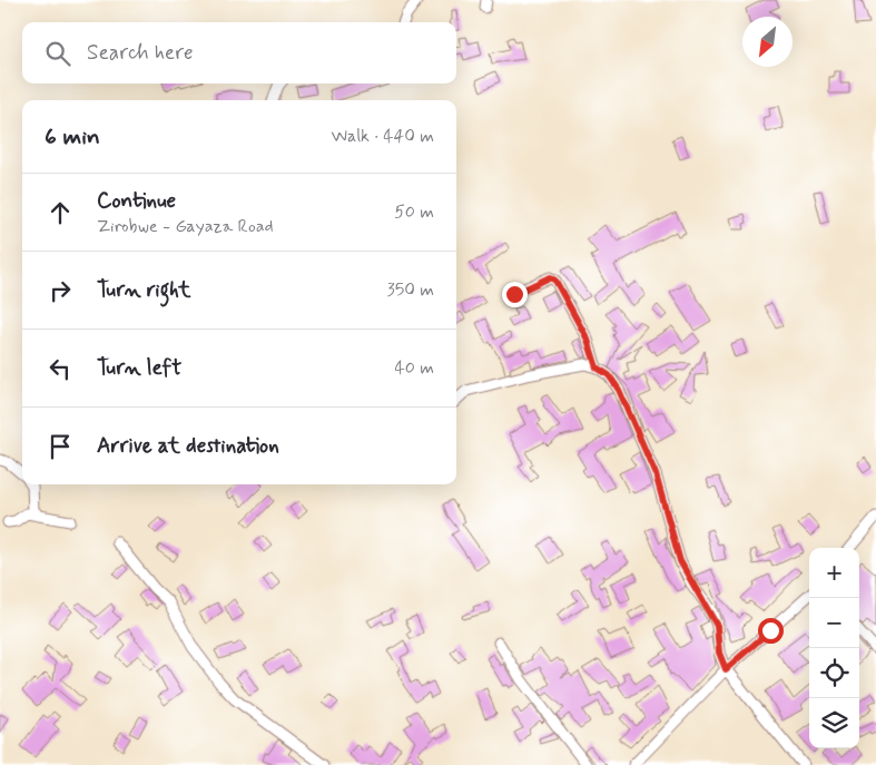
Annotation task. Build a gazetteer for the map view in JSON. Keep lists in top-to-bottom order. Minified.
{"north":"bottom left","page":{"search":"Search here","heading":["6 min","Walk · 440 m"],"list":[["Continue","Zirobwe - Gayaza Road","50 m"],["Turn right","350 m"],["Turn left","40 m"],"Arrive at destination"],"map_buttons":["+","−"]}}
